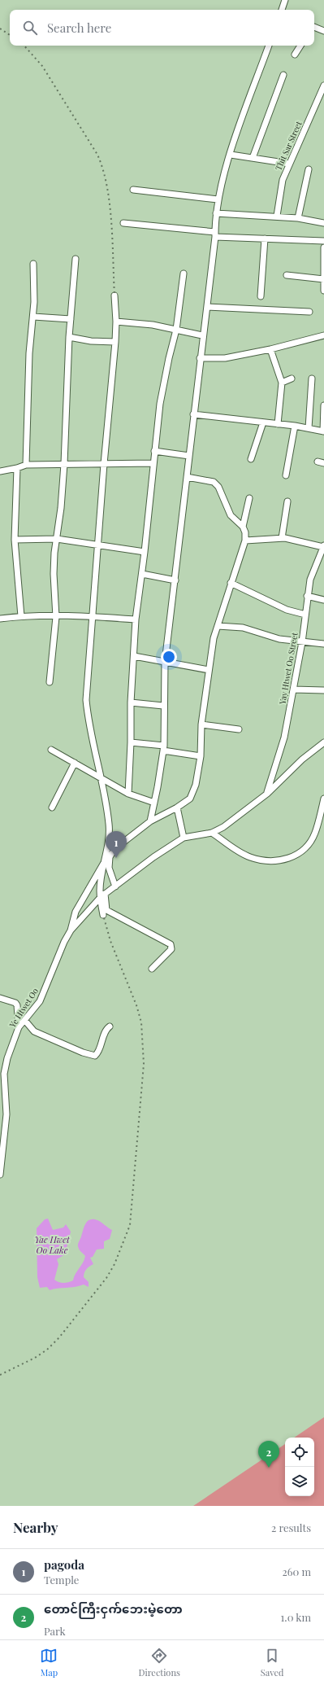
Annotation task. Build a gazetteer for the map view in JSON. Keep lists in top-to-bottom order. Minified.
{"streets":{"street":["Thit Sar Street","Yay Htwet Oo Street","Ye Htwet Oo"]},"water":["Yae Hwet Oo Lake"],"page":{"search":"Search here","pins":["1","2"],"heading":["Nearby","2 results"],"list":[{"mark":"1","name":"pagoda","note":"Temple","value":"260 m"},{"mark":"2","name":"တောင်ကြီးငှက်ဘေးမဲ့တော","note":"Park","value":"1.0 km"}],"nav":["Map","Directions","Saved"]}}
